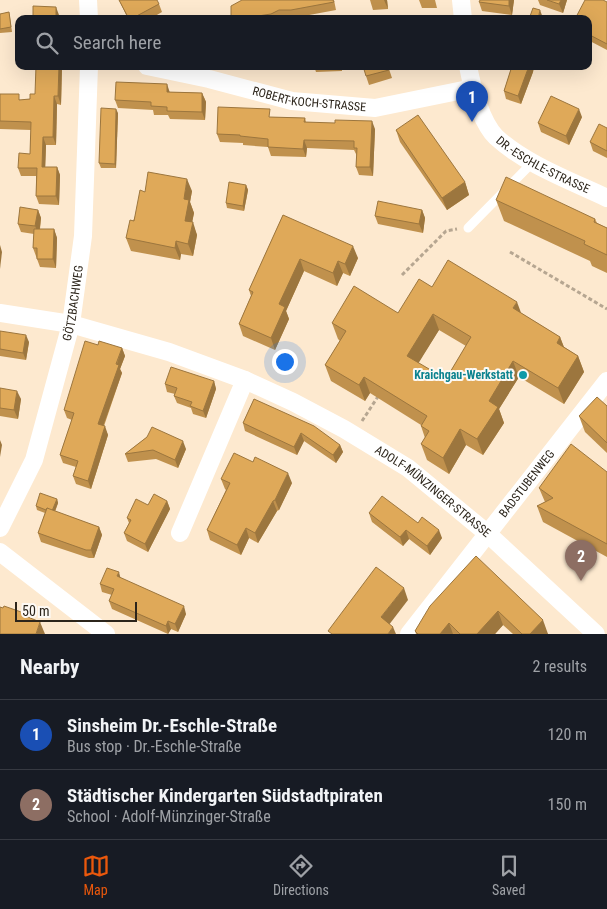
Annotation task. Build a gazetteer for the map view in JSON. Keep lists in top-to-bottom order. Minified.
{"streets":{"street":["ROBERT-KOCH-STRASSE","DR.-ESCHLE-STRASSE","GÖTZBACHWEG","BADSTUBENWEG","ADOLF-MÜNZINGER-STRASSE"]},"crossings":[["ROBERT-KOCH-STRASSE","DR.-ESCHLE-STRASSE"],["GÖTZBACHWEG","ADOLF-MÜNZINGER-STRASSE"],["BADSTUBENWEG","ADOLF-MÜNZINGER-STRASSE"]],"places":["Kraichgau-Werkstatt"],"scale_bar":"50 m","page":{"search":"Search here","pins":["1","2"],"scale":"50 m","heading":["Nearby","2 results"],"list":[{"mark":"1","name":"Sinsheim Dr.-Eschle-Straße","note":"Bus stop · Dr.-Eschle-Straße","value":"120 m"},{"mark":"2","name":"Städtischer Kindergarten Südstadtpiraten","note":"School · Adolf-Münzinger-Straße","value":"150 m"}],"nav":["Map","Directions","Saved"]}}
